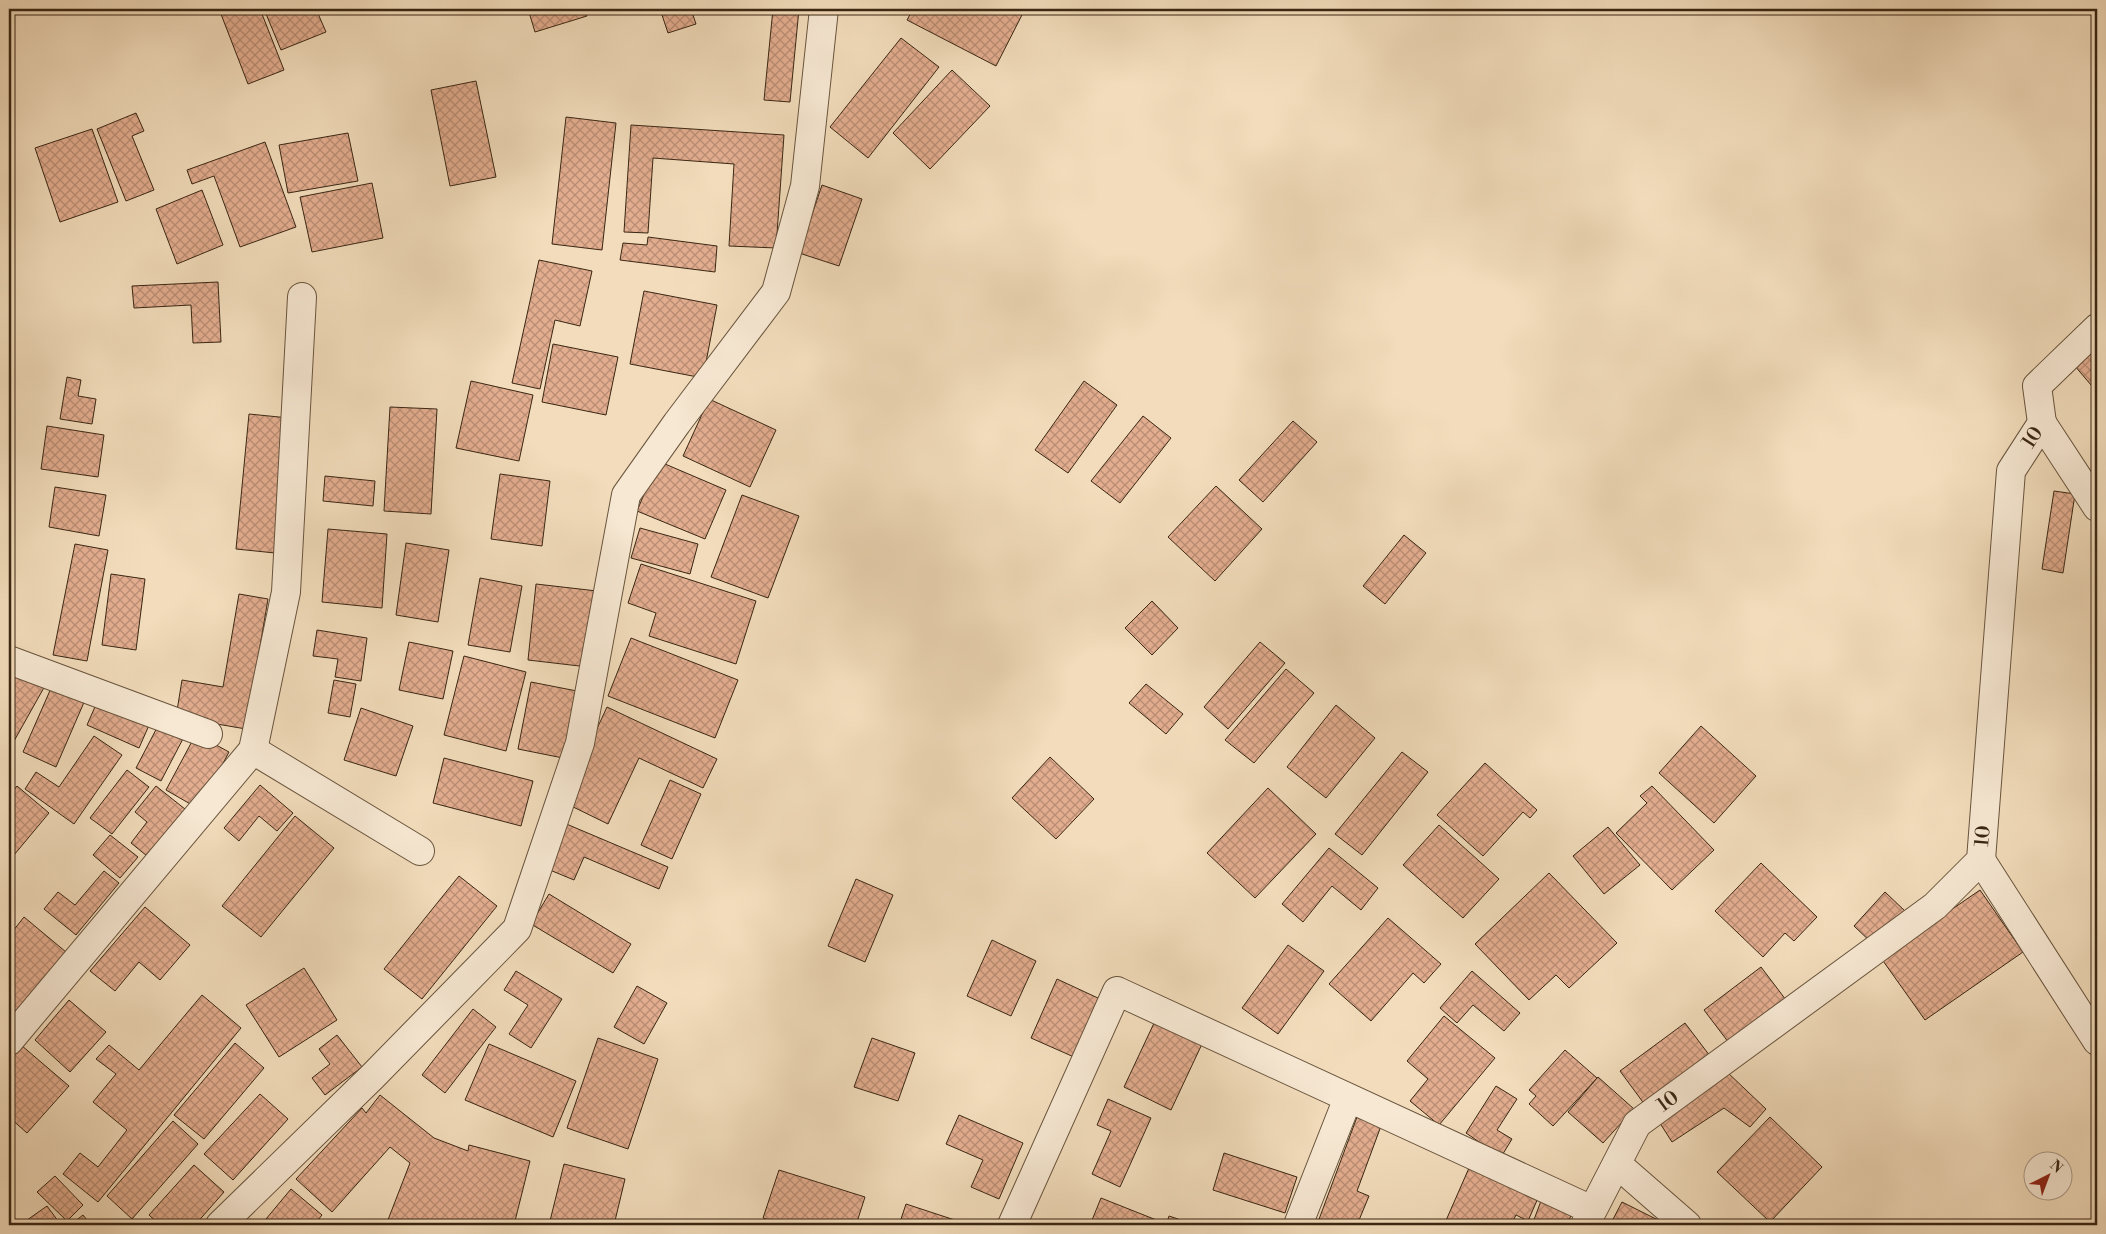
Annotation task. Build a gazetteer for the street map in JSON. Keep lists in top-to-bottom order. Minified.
{"streets":{"street":["10"]},"north":"top right"}
